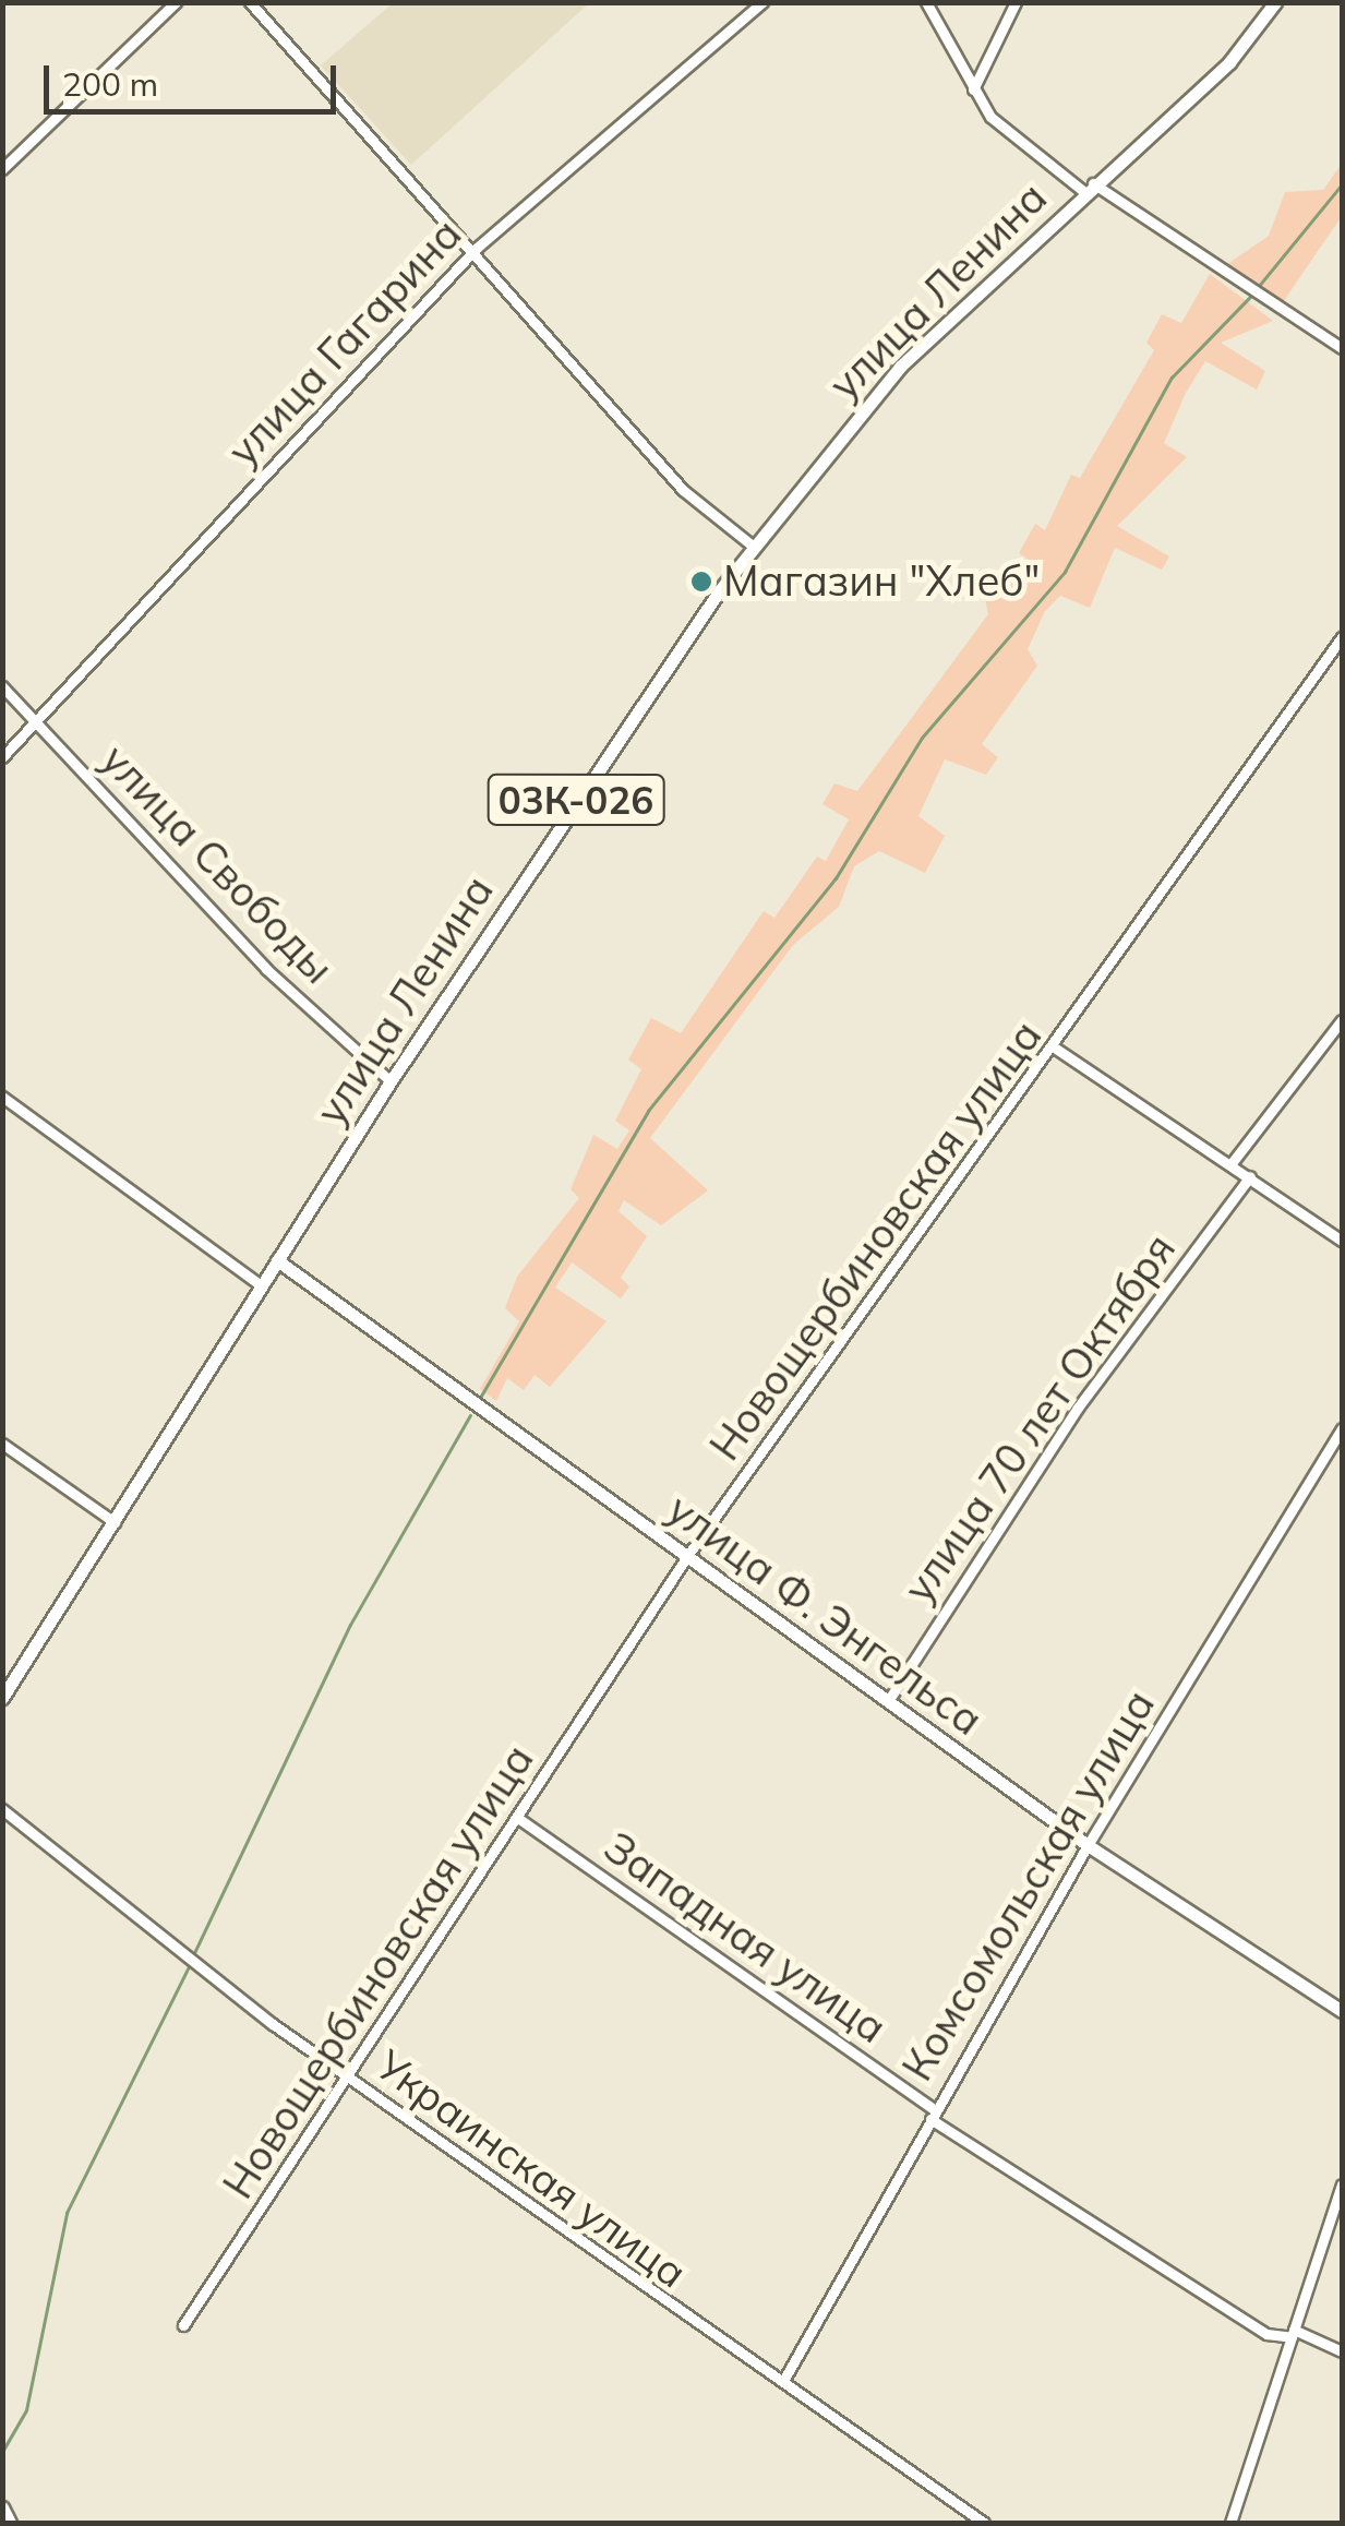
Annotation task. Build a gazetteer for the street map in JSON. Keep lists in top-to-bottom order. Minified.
{"streets":{"main road":["улица Ленина","03К-026","улица Ф. Энгельса"],"street":["улица Гагарина","улица Свободы","Новощербиновская улица","улица 70 лет Октября","Комсомольская улица","Западная улица","Украинская улица"]},"crossings":[["улица Ленина","улица Свободы"],["улица Ленина","улица Ф. Энгельса"],["улица Гагарина","улица Свободы"],["Новощербиновская улица","улица Ф. Энгельса"],["Новощербиновская улица","Западная улица"],["Новощербиновская улица","Украинская улица"],["улица 70 лет Октября","улица Ф. Энгельса"],["улица Ф. Энгельса","Комсомольская улица"],["Комсомольская улица","Западная улица"],["Комсомольская улица","Украинская улица"]],"places":["Магазин \"Хлеб\""],"scale_bar":"200 m"}
